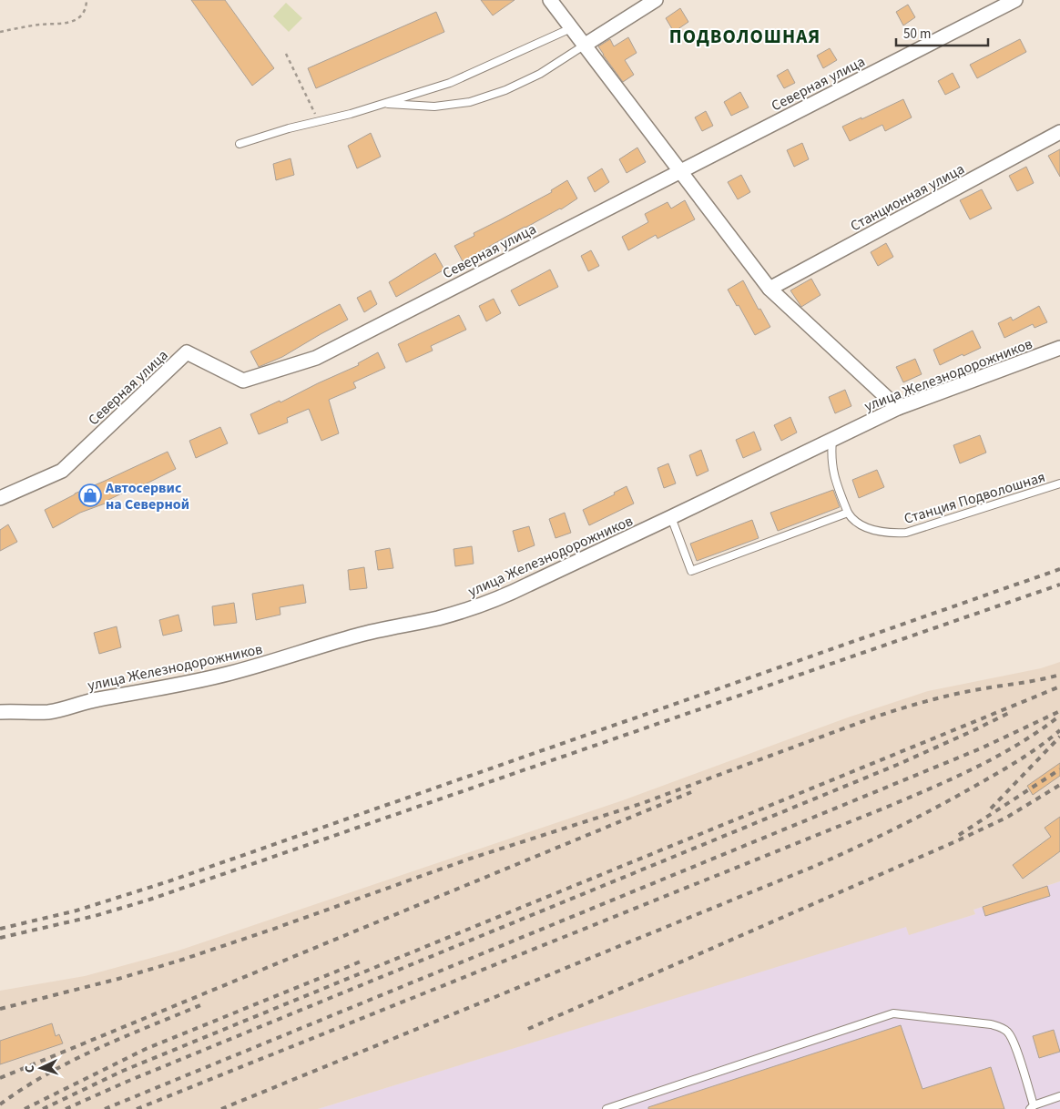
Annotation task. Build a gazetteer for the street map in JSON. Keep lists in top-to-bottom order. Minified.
{"streets":{"street":["Северная улица","Станционная улица","улица Железнодорожников"],"lane":["Станция Подволошная"]},"districts":["ПОДВОЛОШНАЯ"],"places":{"shop":["Автосервис на Северной"]},"scale_bar":"50 m","north":"left"}
